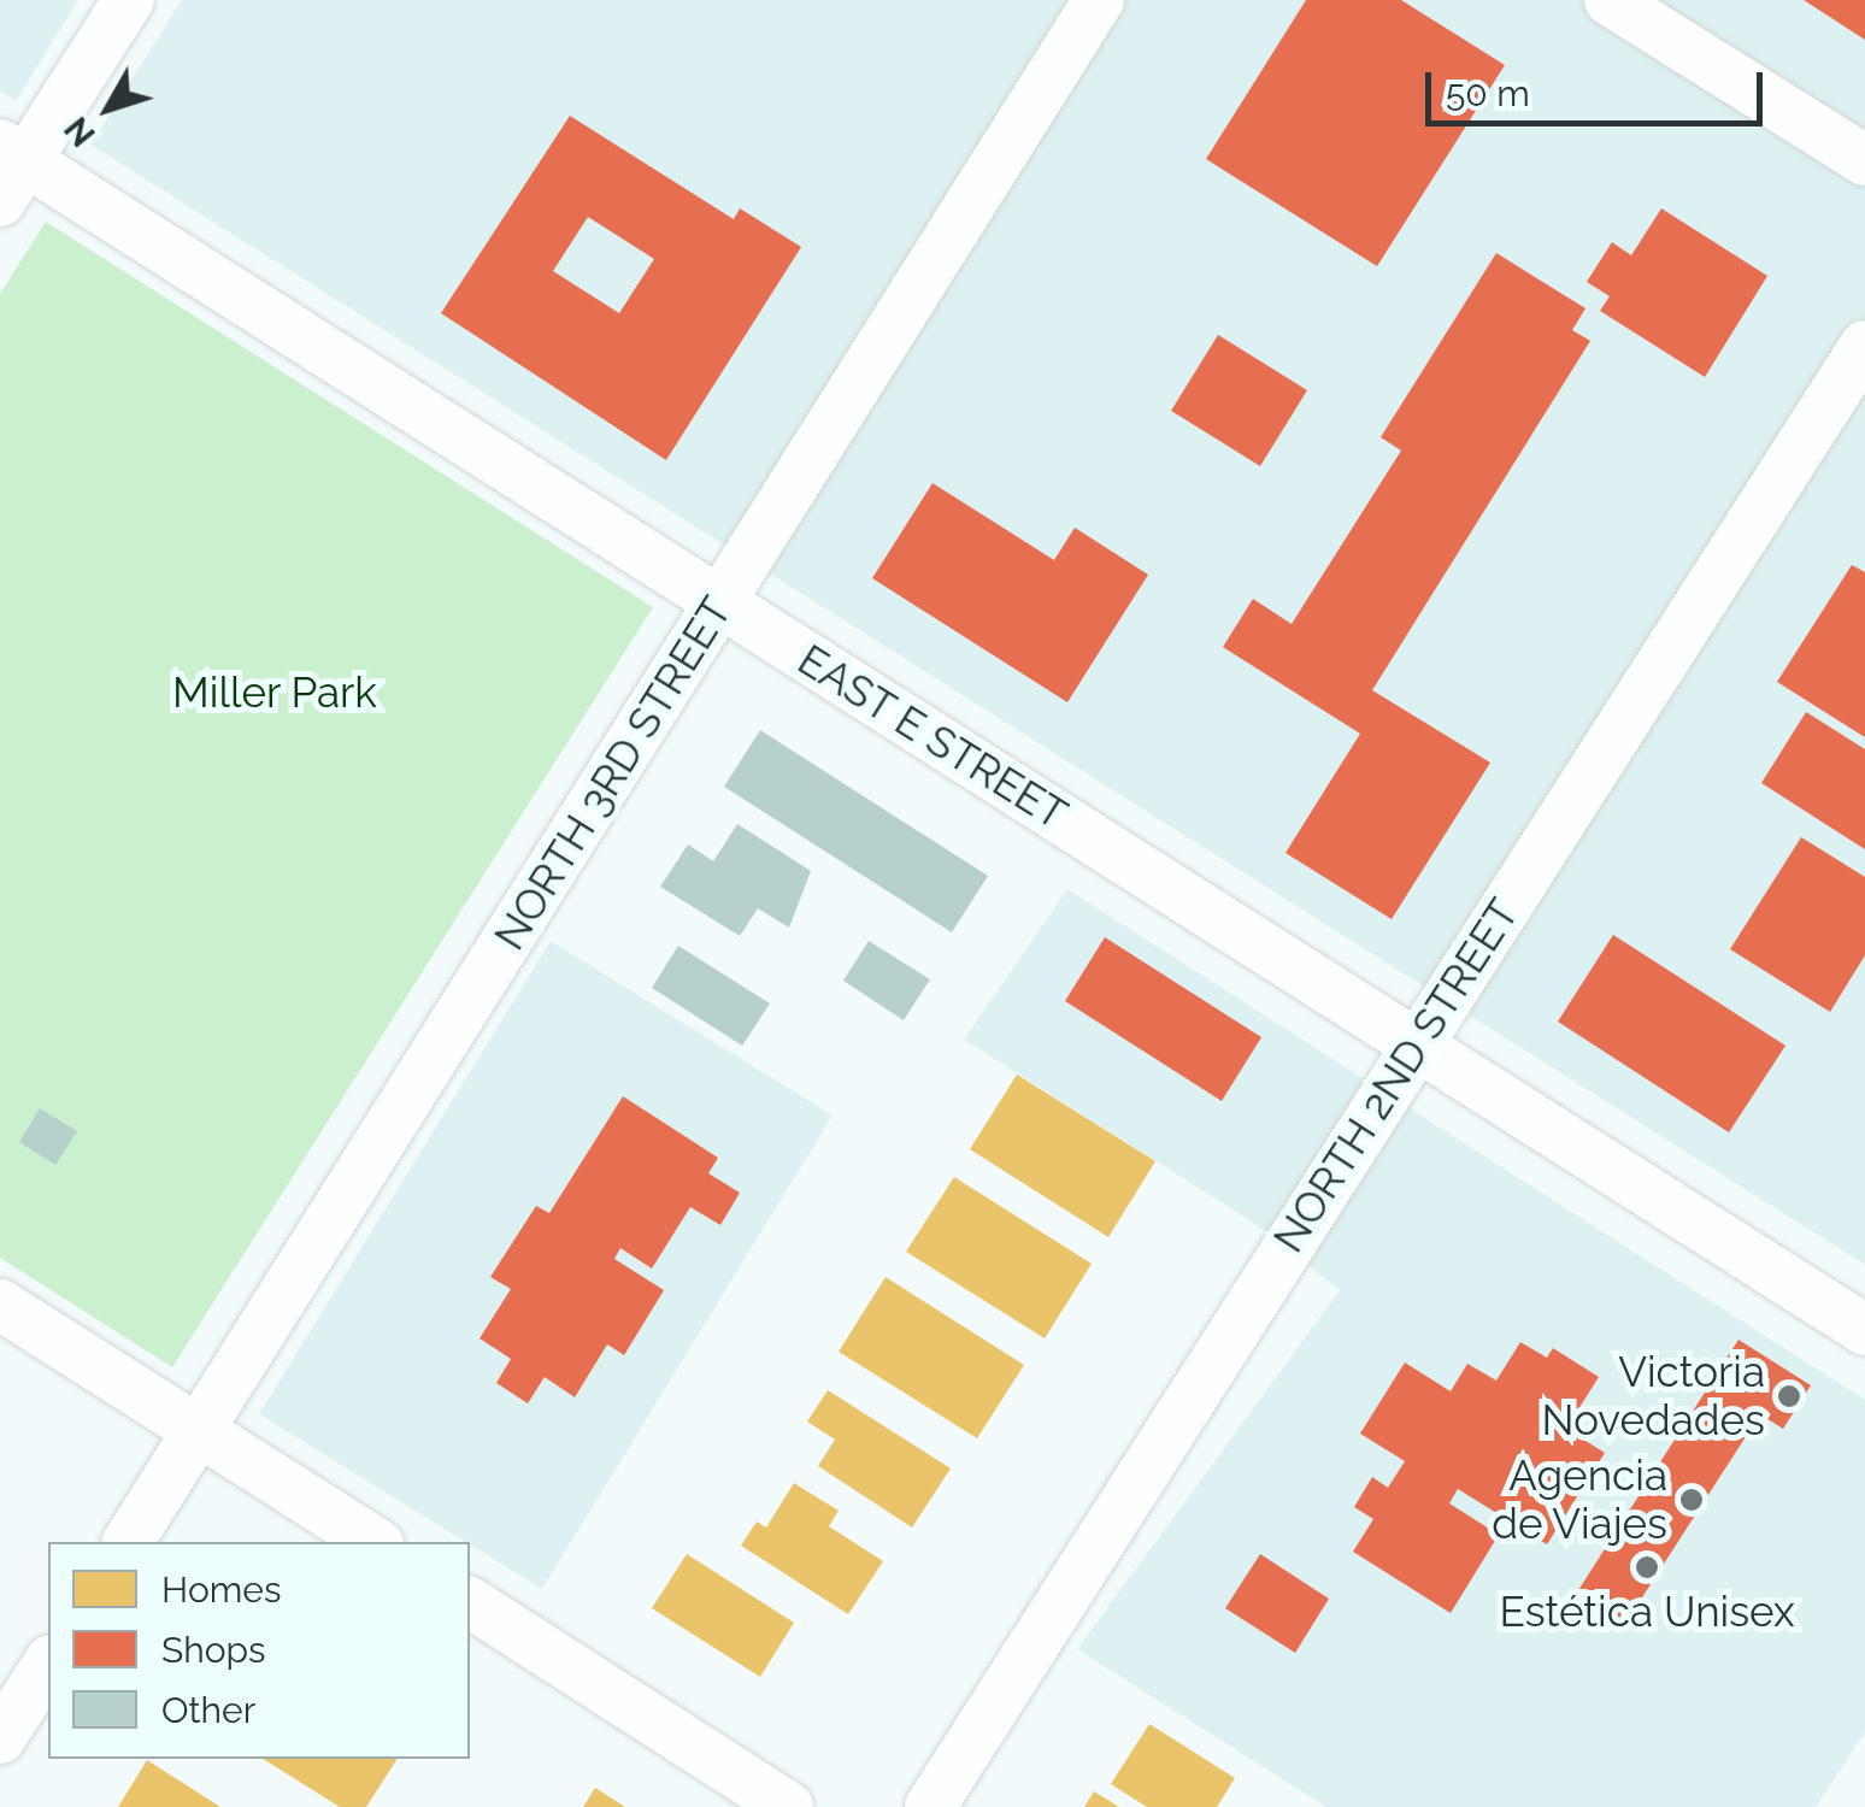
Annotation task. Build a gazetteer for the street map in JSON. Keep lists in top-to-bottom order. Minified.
{"streets":{"street":["EAST E STREET","NORTH 3RD STREET","NORTH 2ND STREET"]},"crossings":[["EAST E STREET","NORTH 3RD STREET"],["EAST E STREET","NORTH 2ND STREET"]],"parks":["Miller Park"],"places":["Victoria Novedades","Agencia de Viajes","Estética Unisex"],"legend":["Homes","Shops","Other"],"scale_bar":"50 m","north":"bottom left"}
